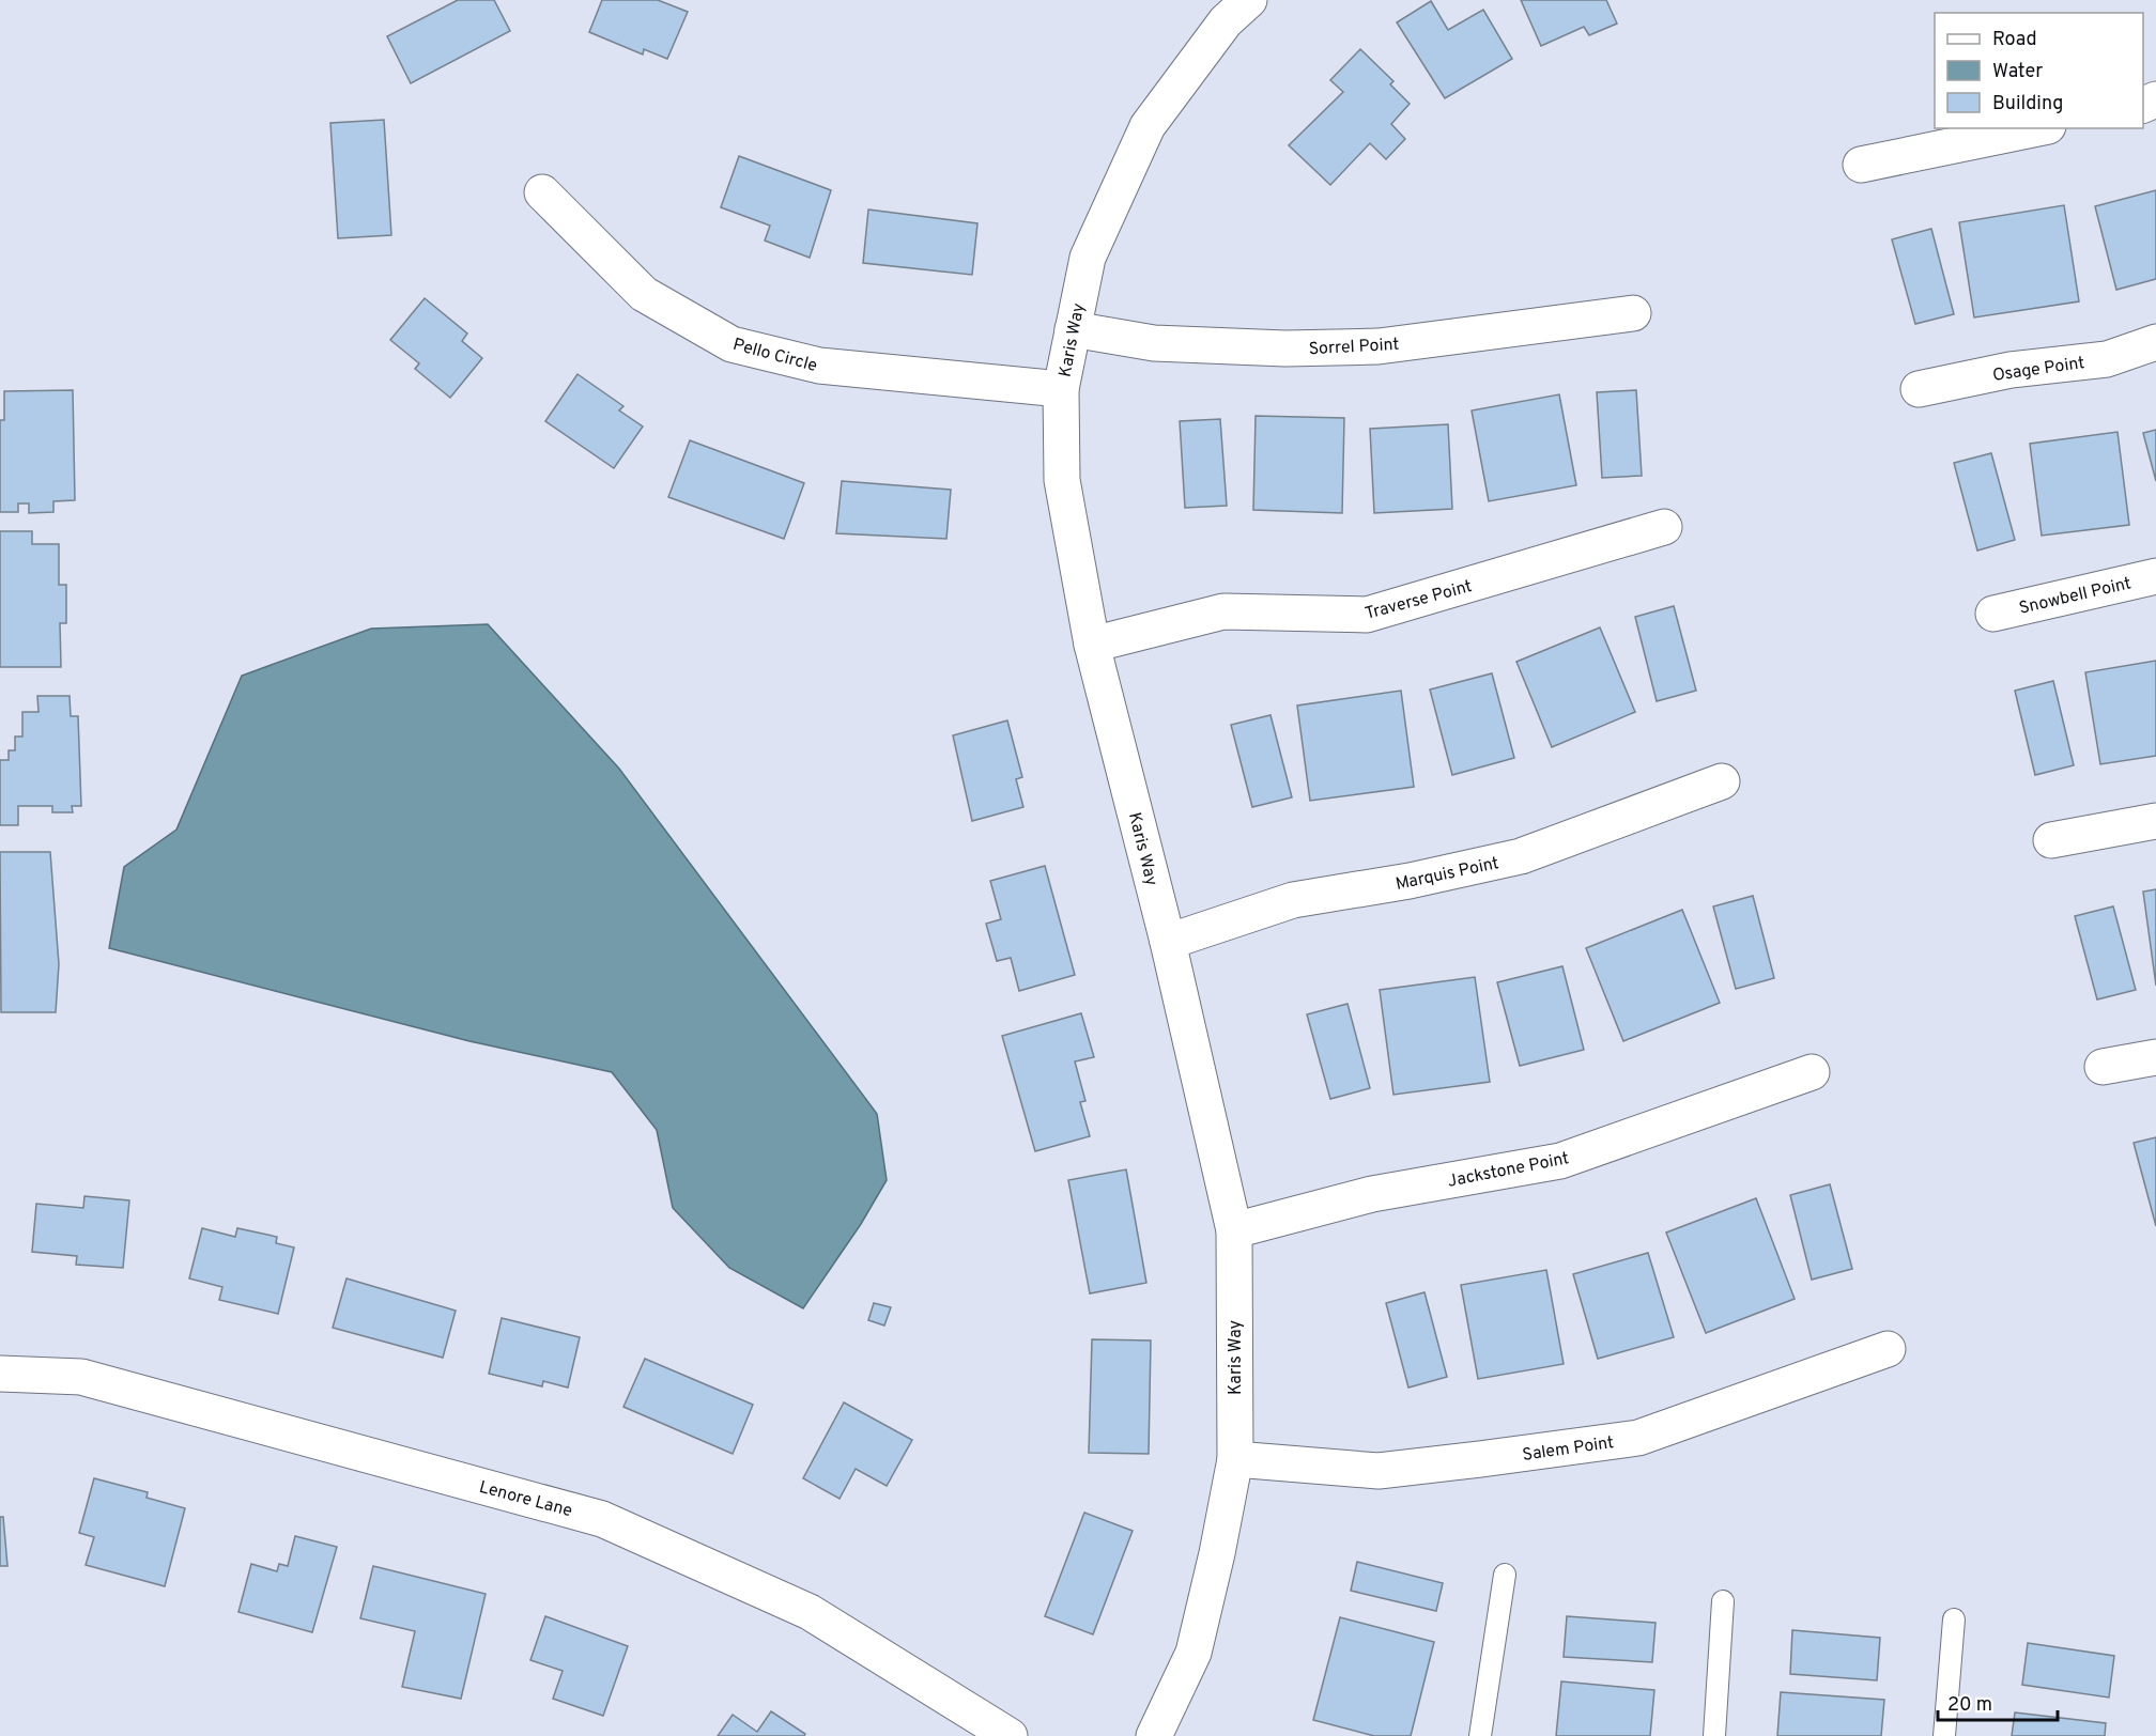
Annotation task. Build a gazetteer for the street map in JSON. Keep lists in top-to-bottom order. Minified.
{"streets":{"street":["Karis Way","Sorrel Point","Pello Circle","Osage Point","Snowbell Point","Traverse Point","Marquis Point","Jackstone Point","Salem Point","Lenore Lane"]},"crossings":[["Karis Way","Sorrel Point"],["Karis Way","Pello Circle"],["Karis Way","Traverse Point"],["Karis Way","Marquis Point"],["Karis Way","Jackstone Point"],["Karis Way","Salem Point"]],"legend":["Road","Water","Building"],"scale_bar":"20 m"}
